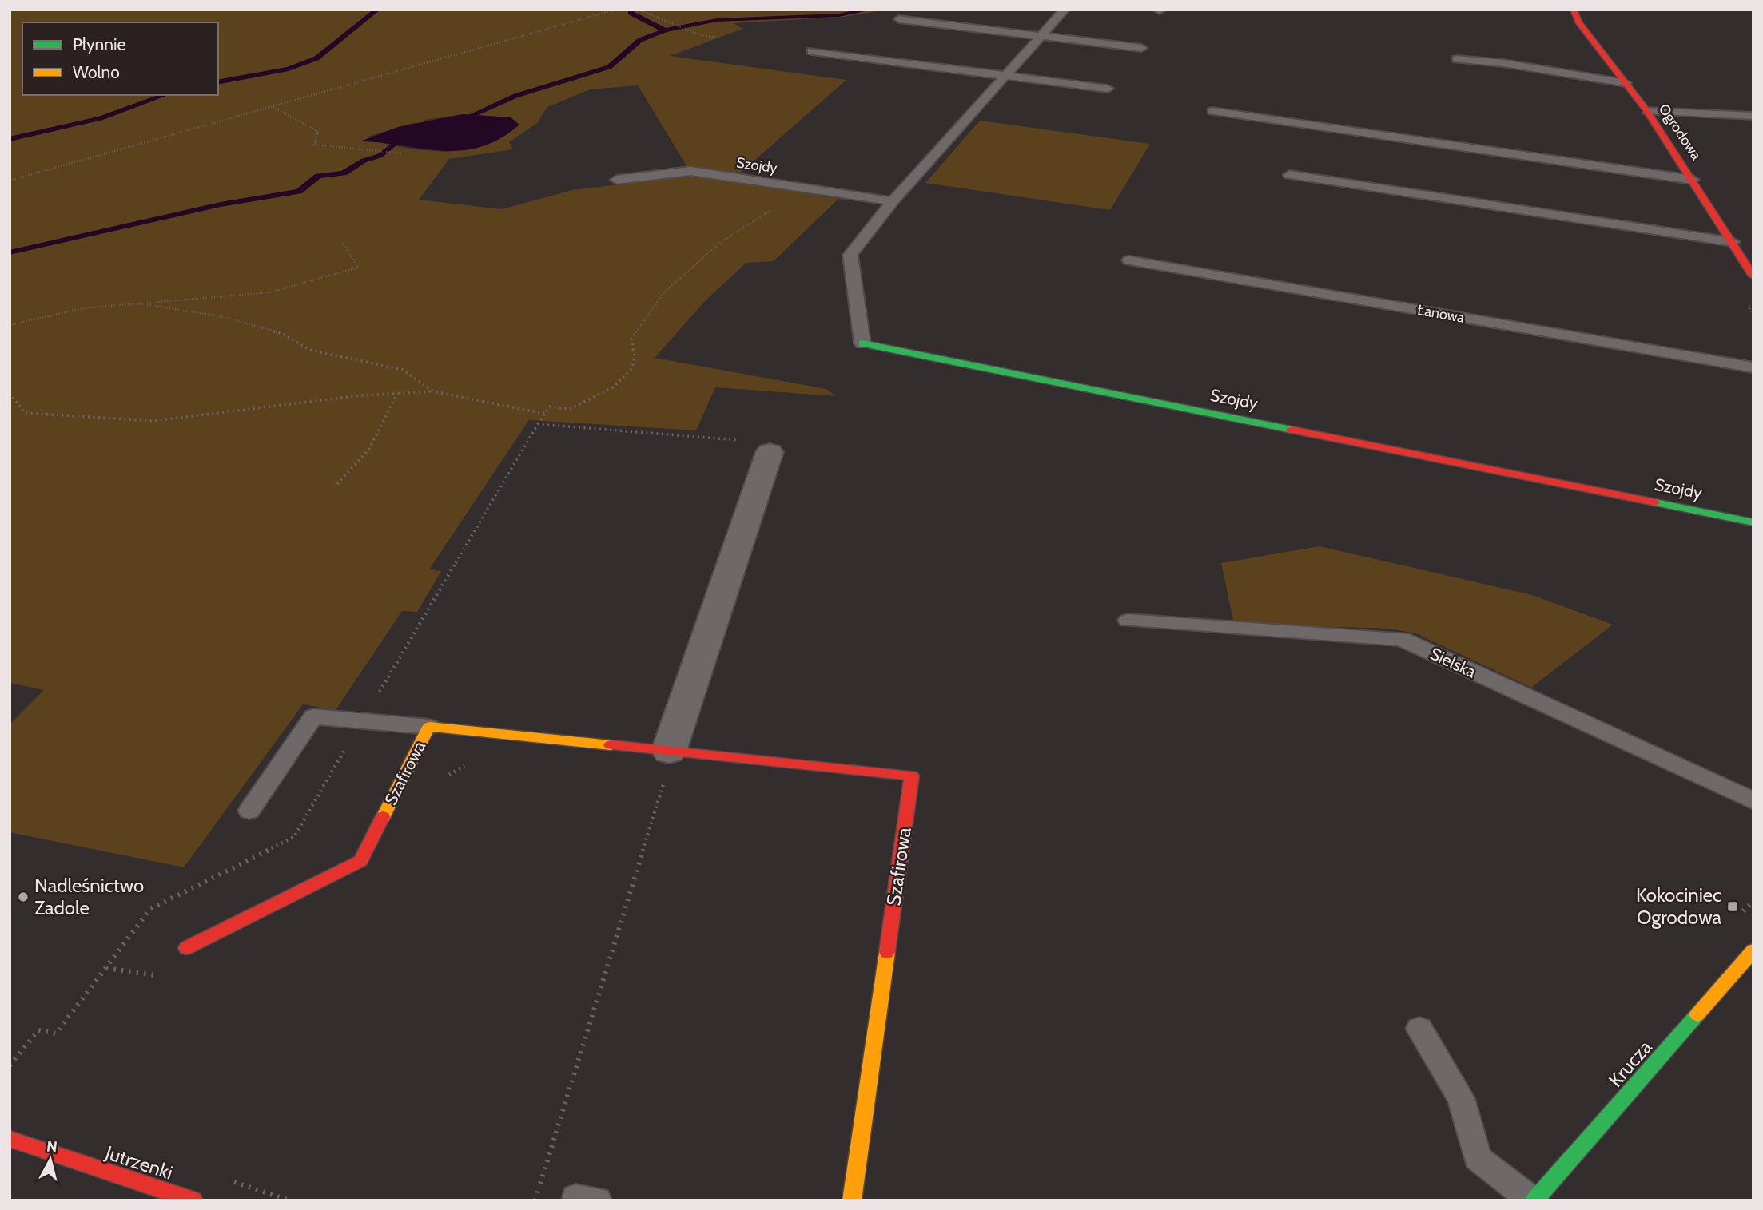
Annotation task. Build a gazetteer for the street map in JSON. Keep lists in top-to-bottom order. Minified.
{"streets":{"street":["Ogrodowa","Szojdy","Szafirowa","Krucza","Jutrzenki"],"lane":["Łanowa","Sielska"]},"places":{"other":["Nadleśnictwo Zadole"],"transit":["Kokociniec Ogrodowa"]},"legend":["Płynnie","Wolno"],"north":"top"}
